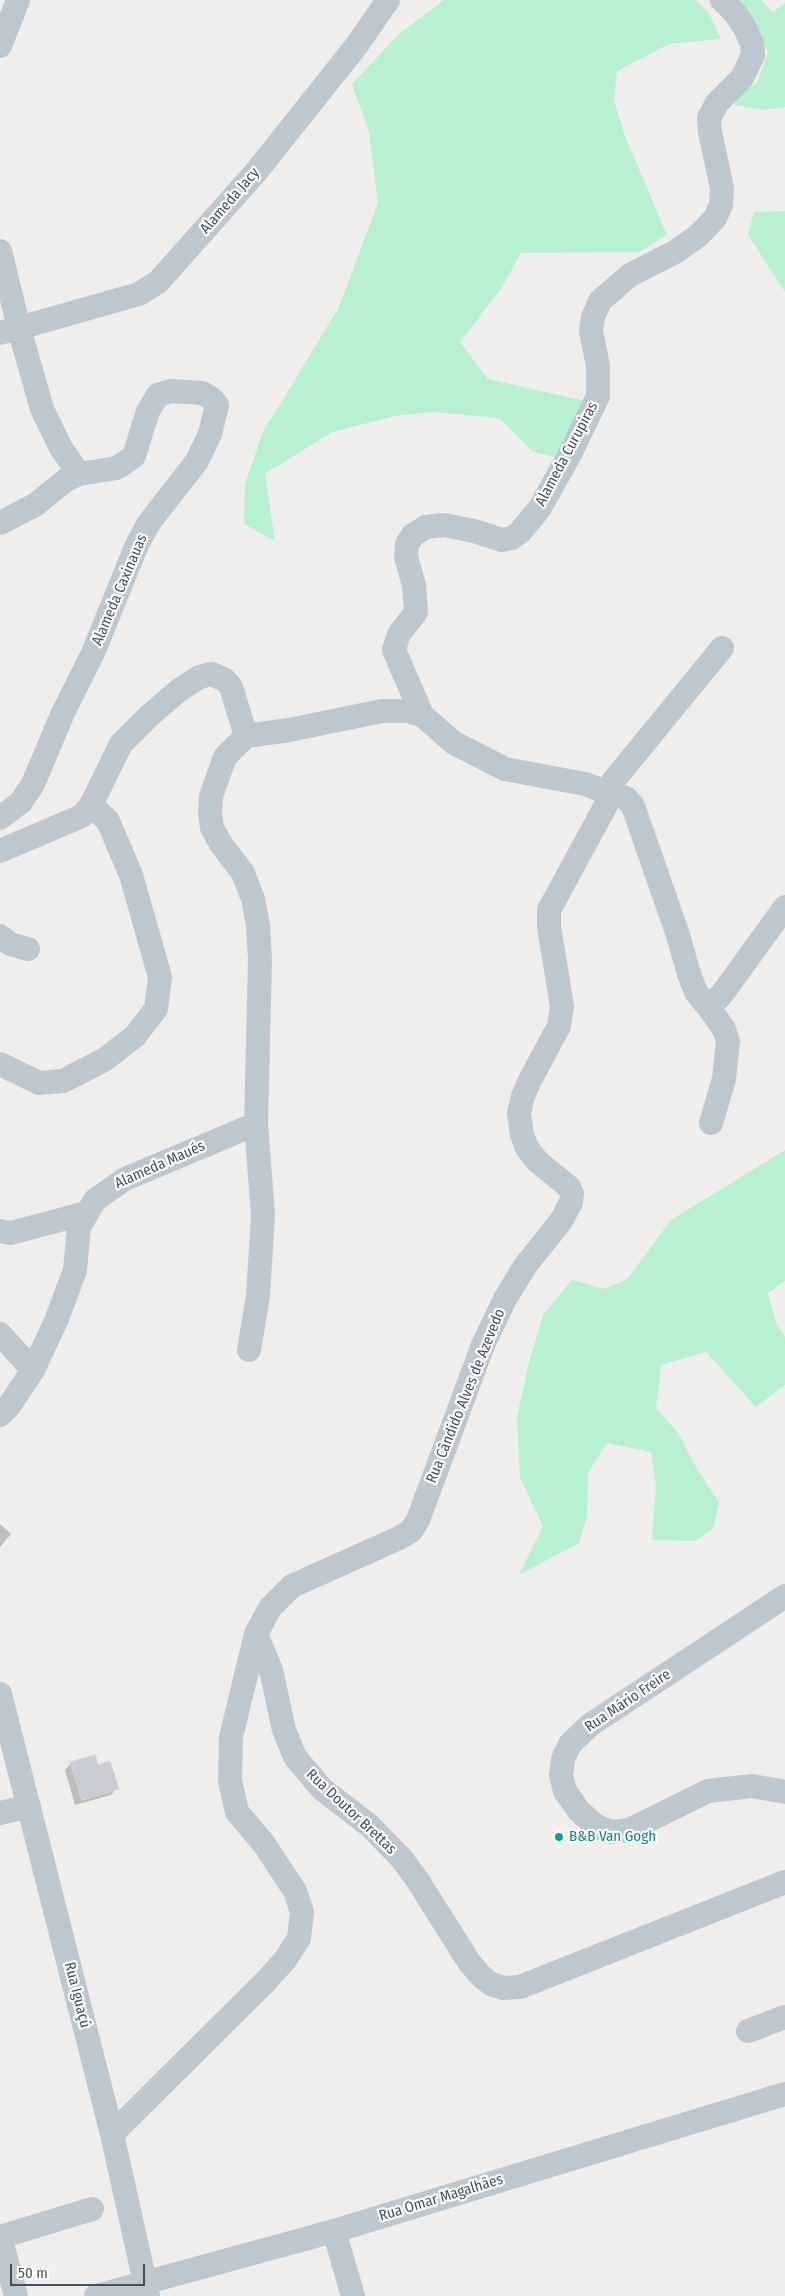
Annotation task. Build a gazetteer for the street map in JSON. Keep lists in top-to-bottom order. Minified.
{"streets":{"street":["Alameda Jacy","Alameda Curupiras","Alameda Caxinauas","Alameda Maués","Rua Cândido Alves de Azevedo","Rua Mário Freire","Rua Doutor Brettas","Rua Iguaçú","Rua Omar Magalhães"]},"crossings":[["Rua Cândido Alves de Azevedo","Rua Doutor Brettas"],["Rua Iguaçú","Rua Omar Magalhães"]],"places":["B&B Van Gogh"],"scale_bar":"50 m"}
